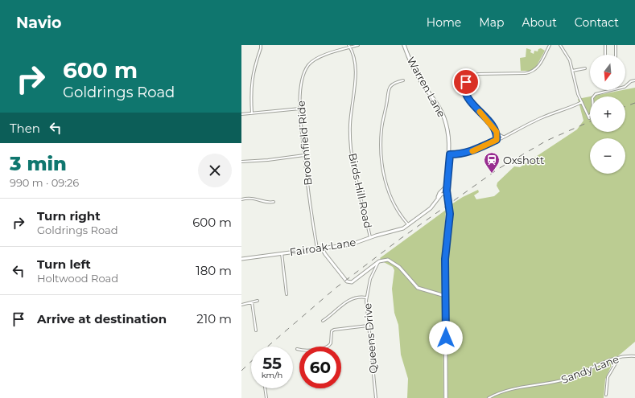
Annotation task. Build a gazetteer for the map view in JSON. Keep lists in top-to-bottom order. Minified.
{"streets":{"main road":["Warren Lane","Fairoak Lane"],"street":["Broomfield Ride","Birds Hill Road","Queens Drive","Sandy Lane"]},"crossings":[["Warren Lane","Fairoak Lane"],["Broomfield Ride","Birds Hill Road"],["Broomfield Ride","Fairoak Lane"],["Birds Hill Road","Fairoak Lane"]],"places":{"station":["Oxshott"]},"north":"bottom","page":{"header":"Navio","nav":["Home","Map","About","Contact"],"turn":["600 m","Goldrings Road"],"map_buttons":["+","−"],"then":"Then","heading":["3 min","990 m · 09:26"],"list":[{"name":"Turn right","note":"Goldrings Road","value":"600 m"},{"name":"Turn left","note":"Holtwood Road","value":"180 m"},{"name":"Arrive at destination","value":"210 m"}],"speed":"55 km/h","limit":"60"}}
